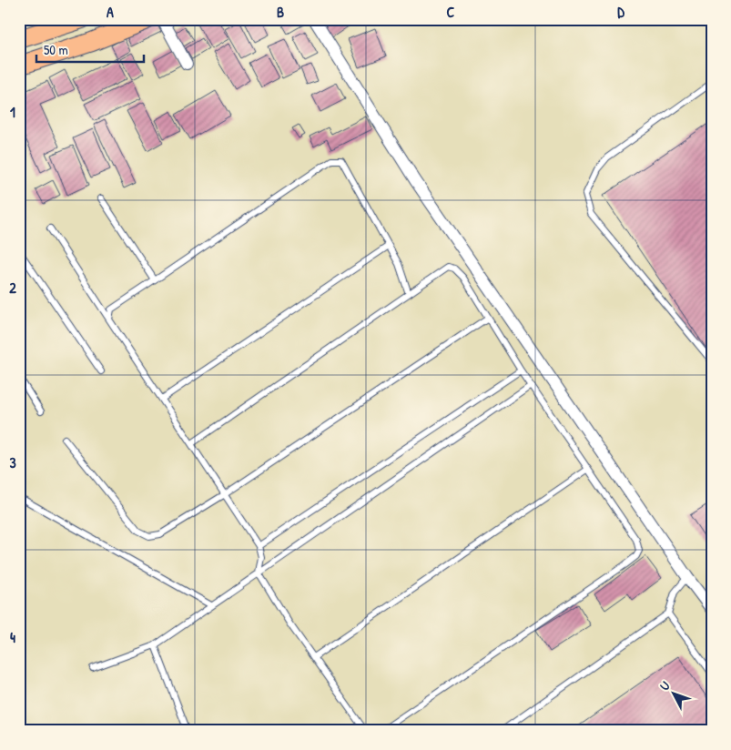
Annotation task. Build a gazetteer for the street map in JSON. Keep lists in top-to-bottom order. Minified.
{"scale_bar":"50 m","north":"top left","grid":{"columns":["A","B","C","D"],"rows":["1","2","3","4"]}}
